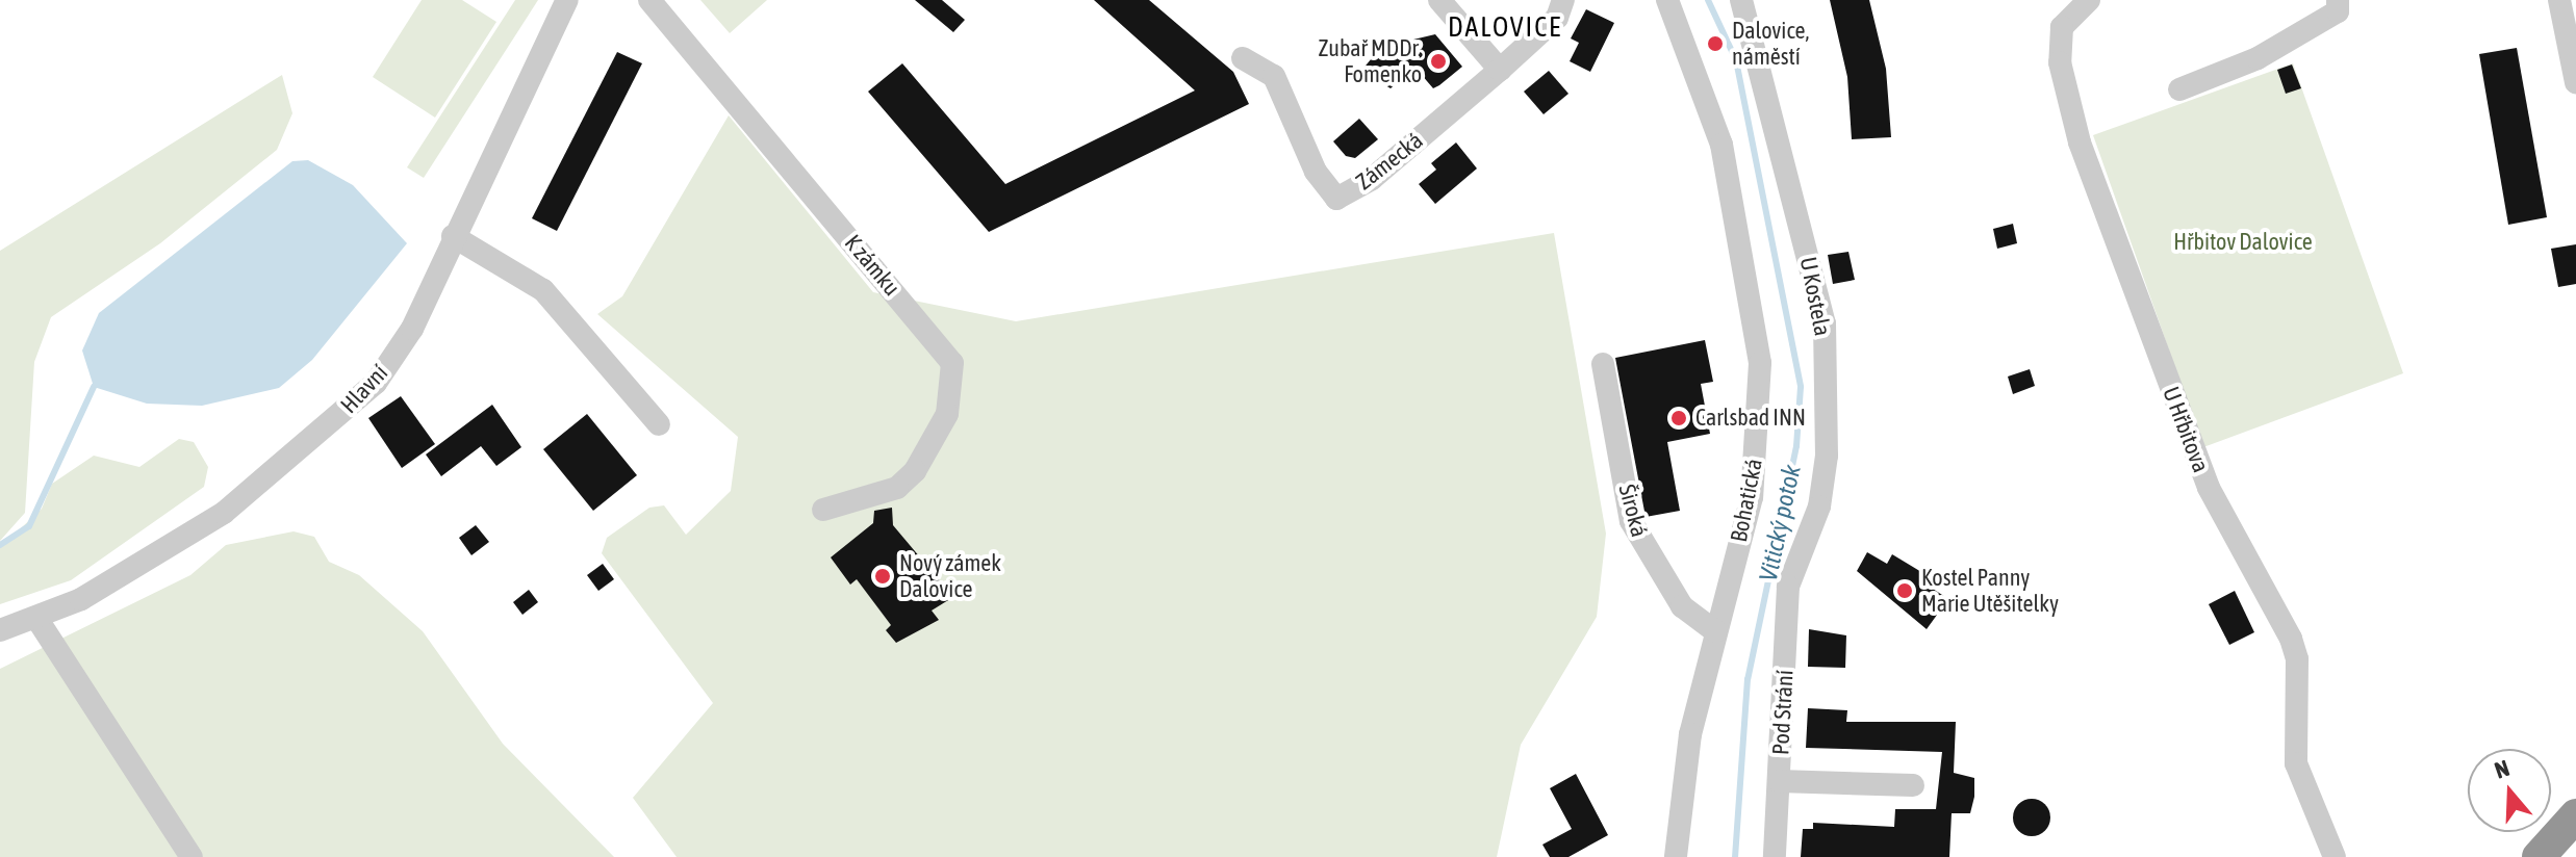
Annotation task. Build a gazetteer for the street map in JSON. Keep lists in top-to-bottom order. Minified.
{"streets":{"street":["Zámecká","K zámku","U Kostela","Hlavní","U Hřbitova","Bohatická","Široká","Pod Strání"]},"crossings":[["U Kostela","Pod Strání"],["Bohatická","Široká"]],"districts":["DALOVICE"],"water":["Vitický potok"],"parks":["Hřbitov Dalovice"],"places":["Dalovice, náměstí","Zubař MDDr. Fomenko","Carlsbad INN","Nový zámek Dalovice","Kostel Panny Marie Utěšitelky"],"north":"top"}
